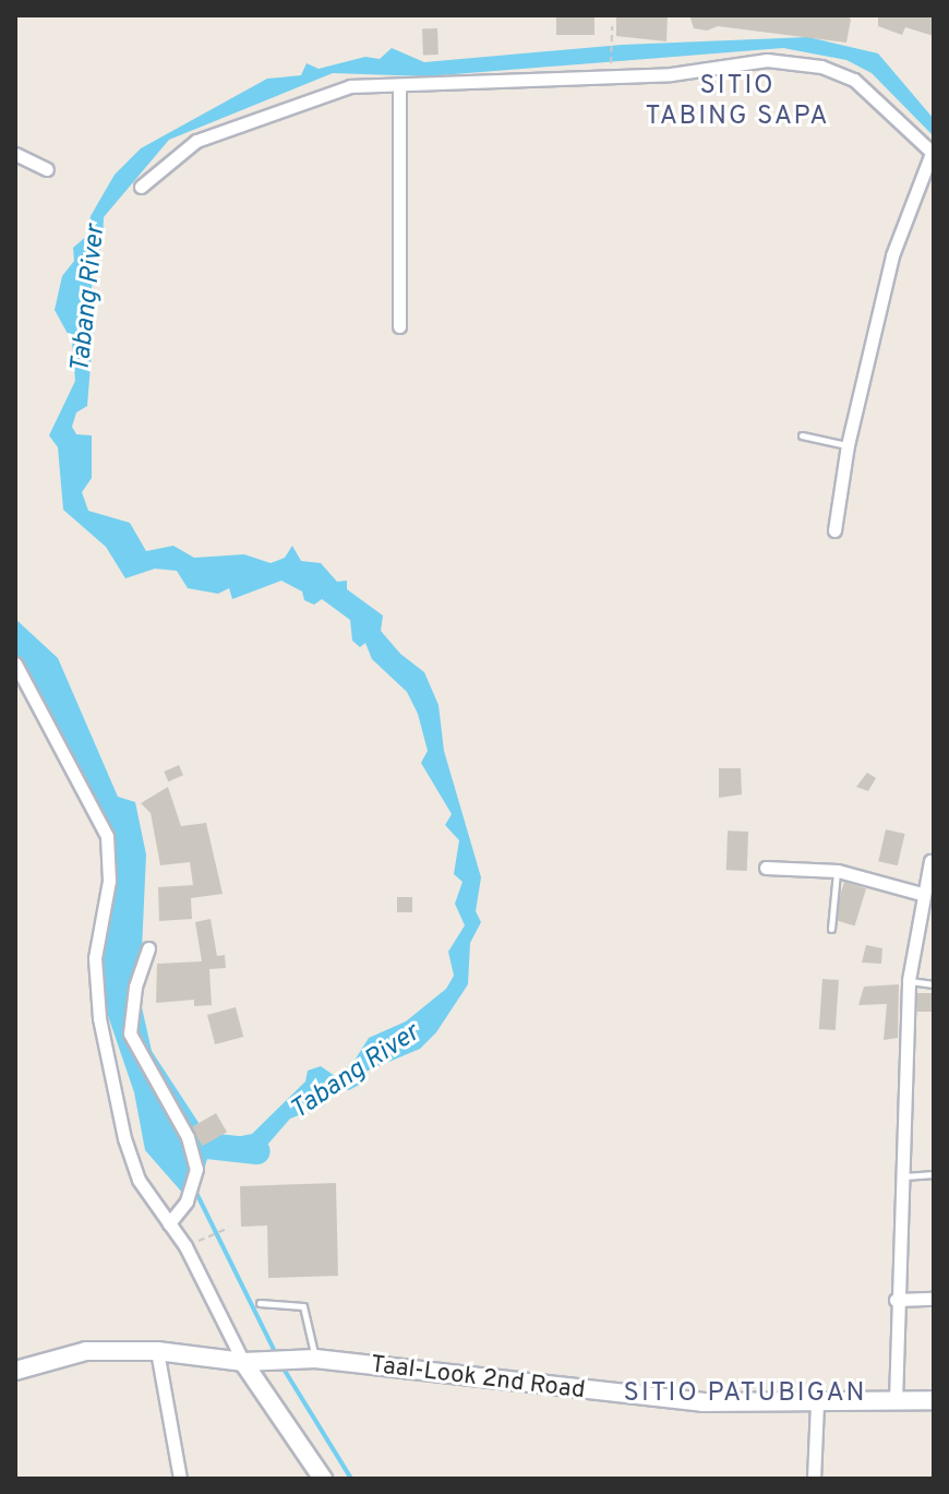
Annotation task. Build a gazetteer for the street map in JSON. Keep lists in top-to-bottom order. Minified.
{"streets":{"street":["Taal-Look 2nd Road"]},"districts":["SITIO TABING SAPA","SITIO PATUBIGAN"],"water":["Tabang River"]}
